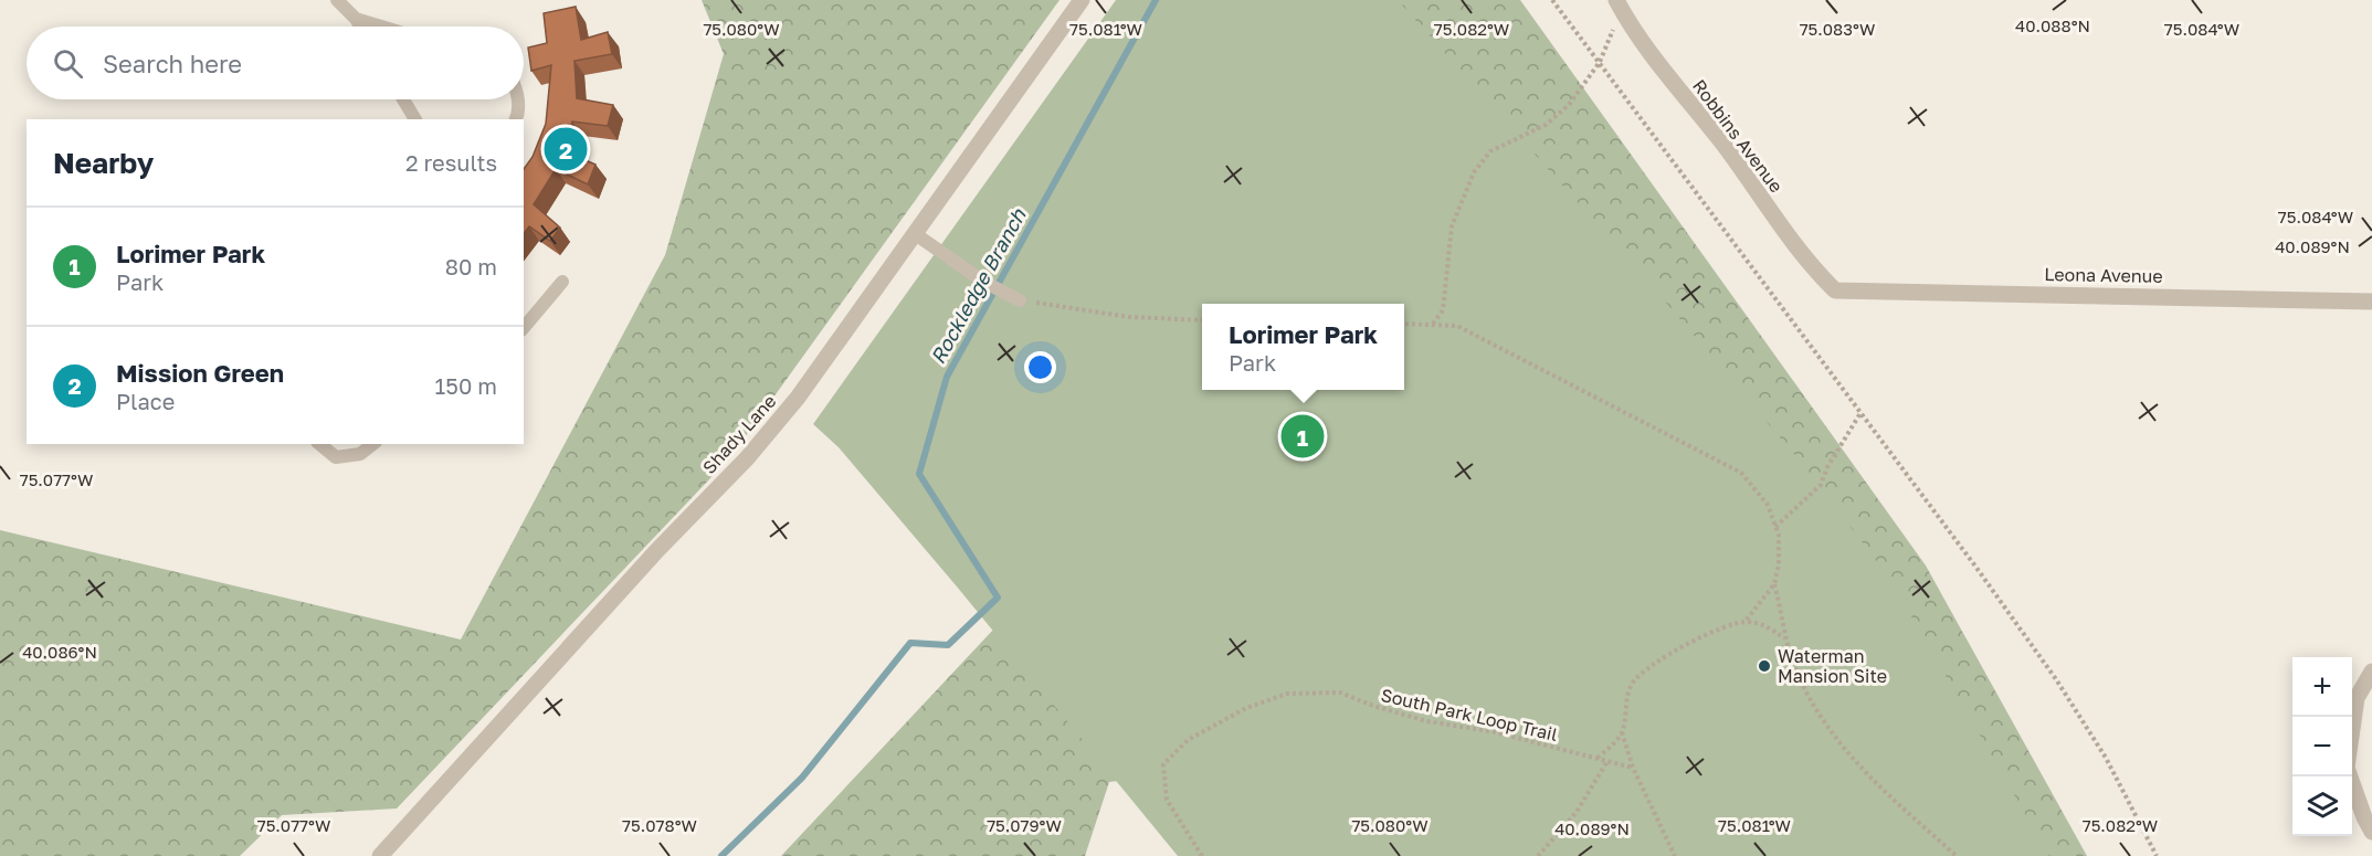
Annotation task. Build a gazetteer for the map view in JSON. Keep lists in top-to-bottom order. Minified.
{"streets":{"street":["Robbins Avenue","Leona Avenue","Shady Lane"],"path":["South Park Loop Trail"]},"crossings":[["Robbins Avenue","Leona Avenue"]],"water":["Rockledge Branch"],"places":["Waterman Mansion Site"],"page":{"search":"Search here","heading":["Nearby","2 results"],"pins":["2","1"],"list":[{"mark":"1","name":"Lorimer Park","note":"Park","value":"80 m"},{"mark":"2","name":"Mission Green","note":"Place","value":"150 m"}],"popup":["Lorimer Park","Park"],"map_buttons":["+","−"]},"coordinates":["40.088°N","75.080°W","75.081°W","75.082°W","75.083°W","75.084°W","40.089°N","75.077°W","40.086°N","75.078°W","75.079°W"]}
